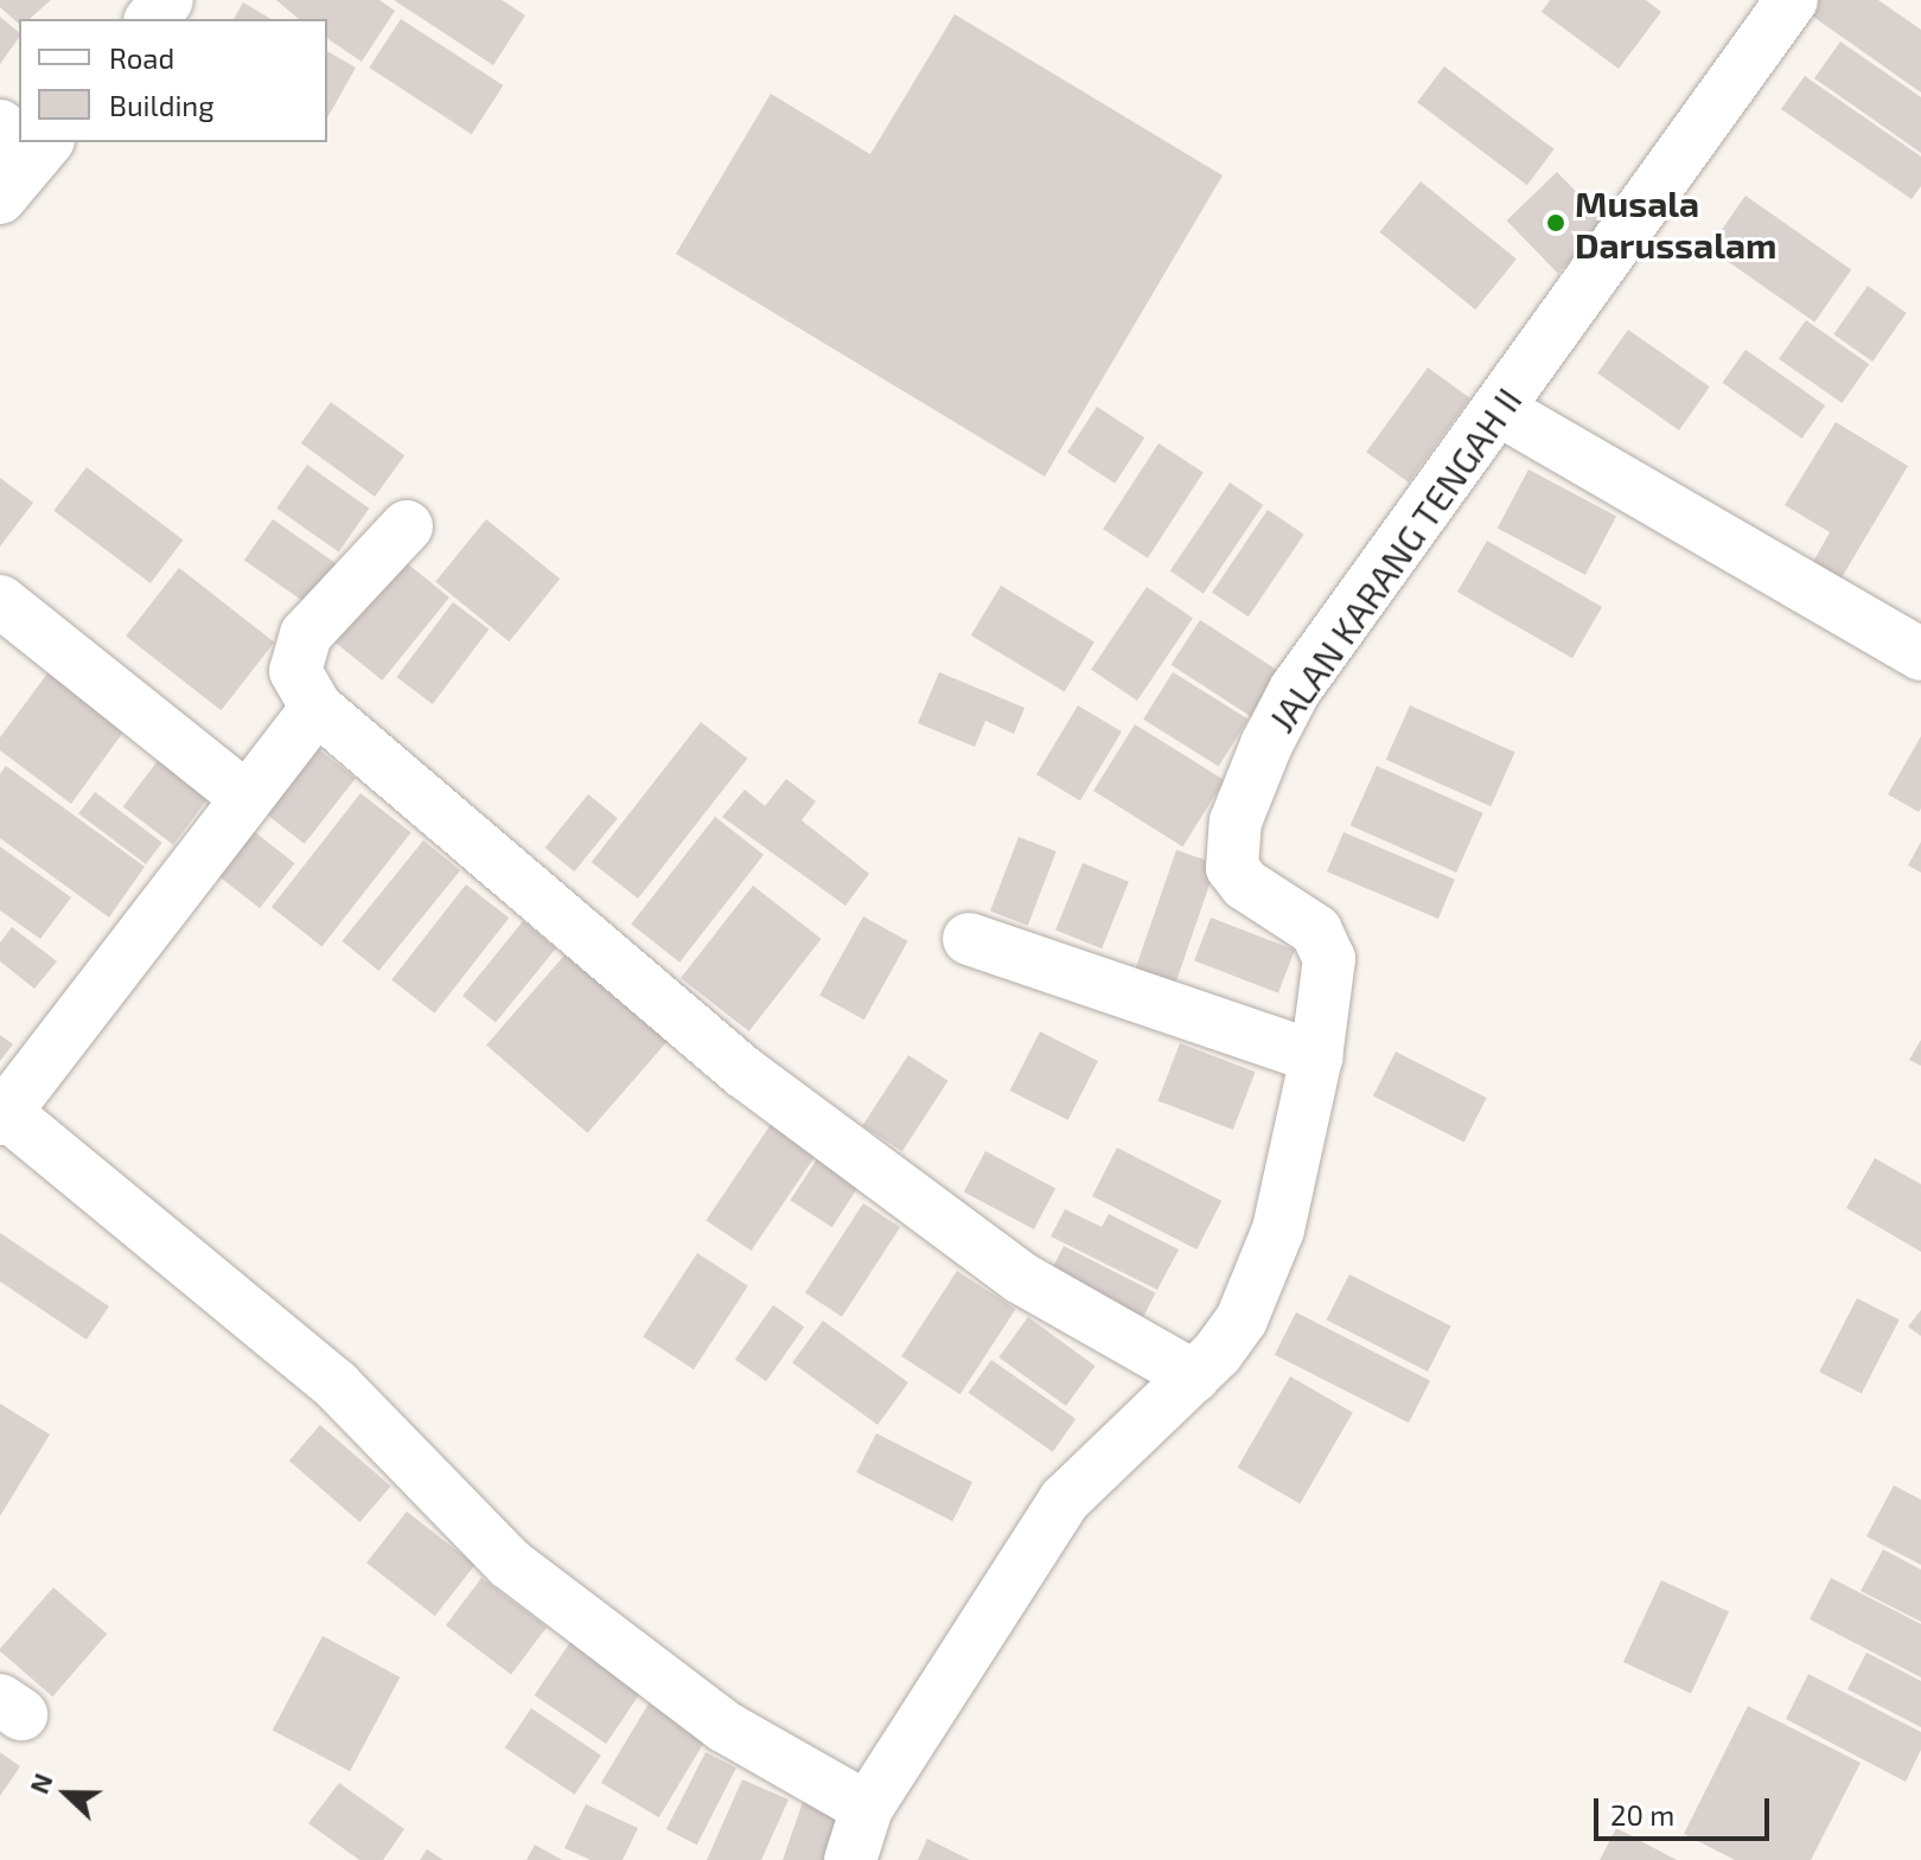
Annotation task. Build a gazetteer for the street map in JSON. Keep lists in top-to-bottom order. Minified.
{"streets":{"street":["JALAN KARANG TENGAH II"]},"places":["Musala Darussalam"],"legend":["Road","Building"],"scale_bar":"20 m","north":"left"}
